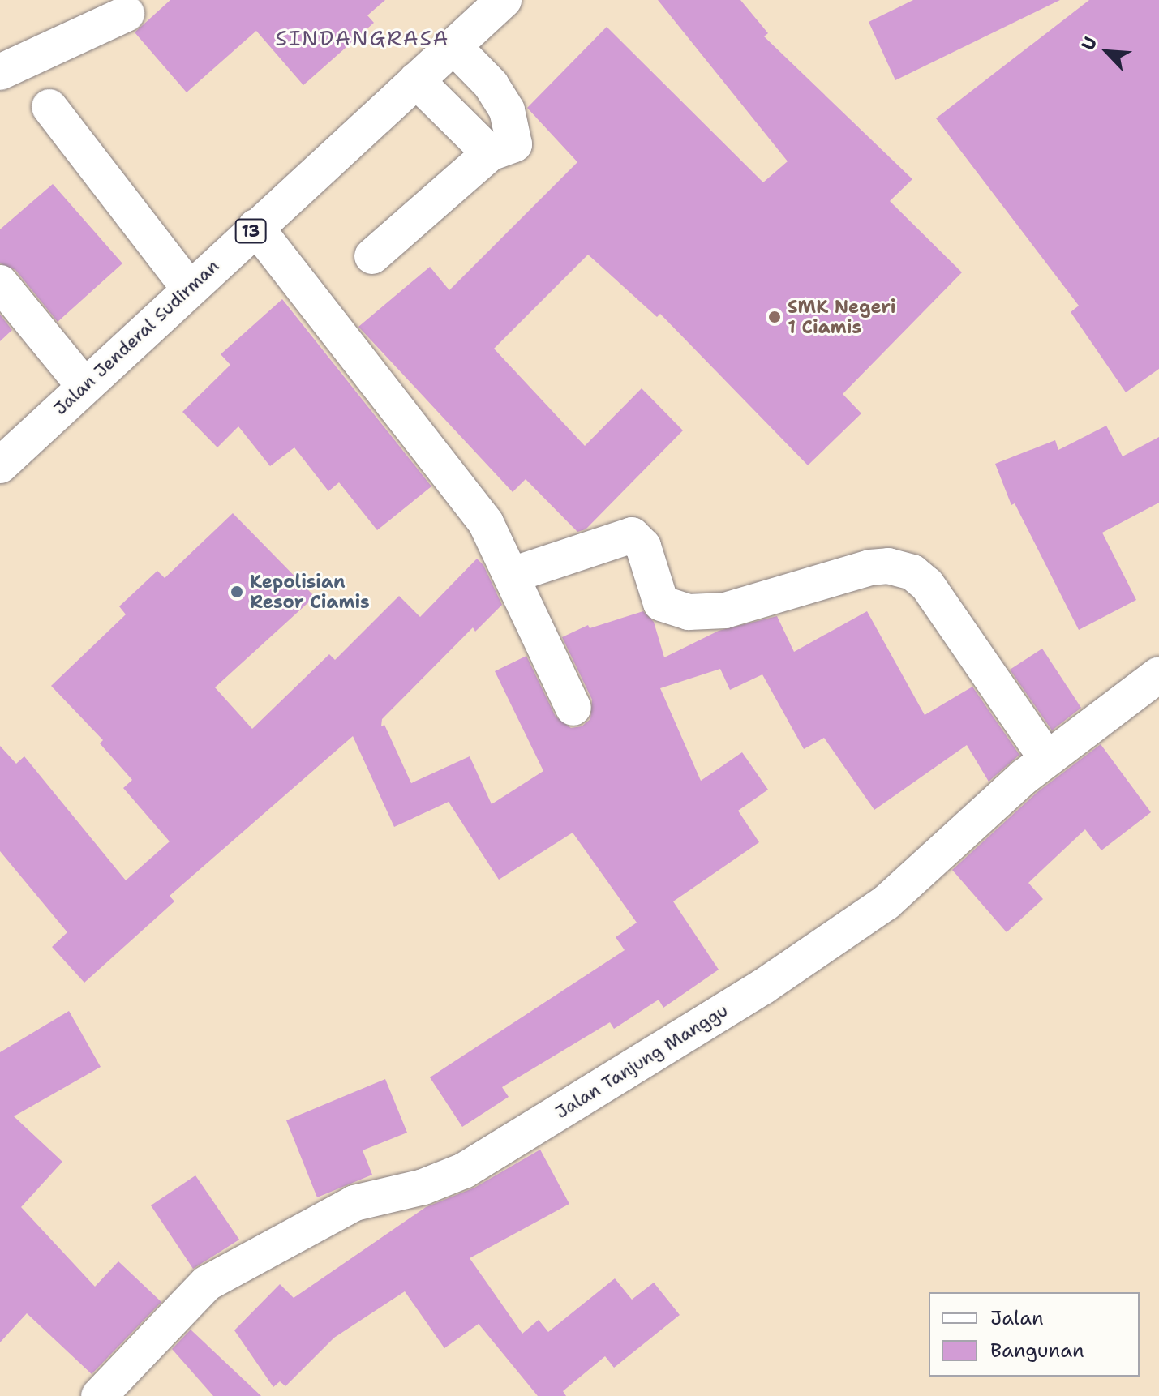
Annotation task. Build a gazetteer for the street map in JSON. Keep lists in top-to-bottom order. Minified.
{"streets":{"main road":["13","Jalan Jenderal Sudirman","Jalan Tanjung Manggu"]},"districts":["SINDANGRASA"],"places":["SMK Negeri 1 Ciamis","Kepolisian Resor Ciamis"],"legend":["Jalan","Bangunan"],"north":"top left"}
